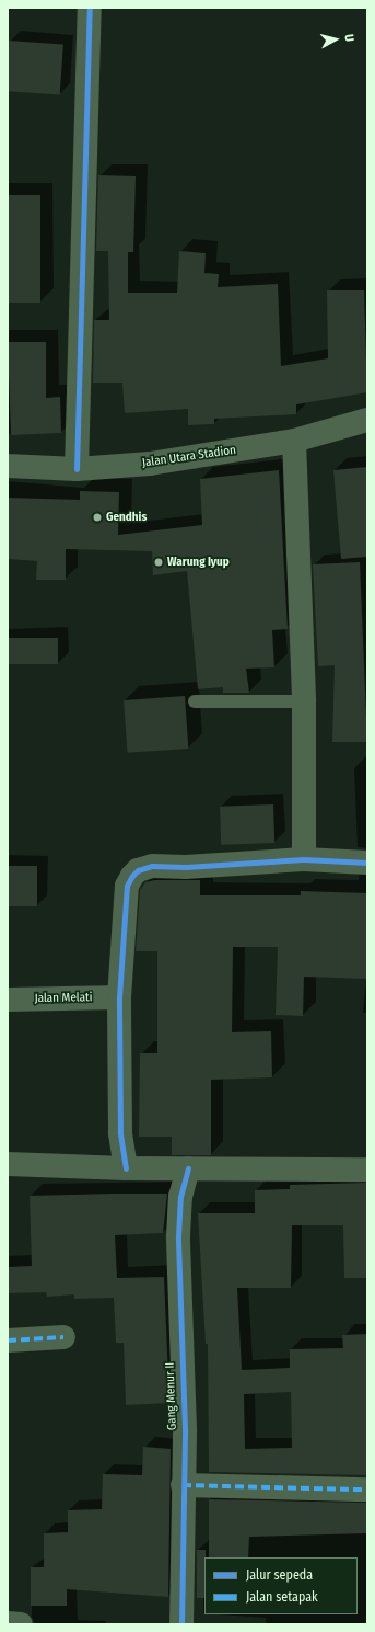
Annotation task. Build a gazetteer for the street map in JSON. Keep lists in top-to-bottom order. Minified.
{"streets":{"street":["Jalan Utara Stadion","Jalan Melati","Gang Menur II"]},"places":["Gendhis","Warung Iyup"],"legend":["Jalur sepeda","Jalan setapak"],"north":"right"}
